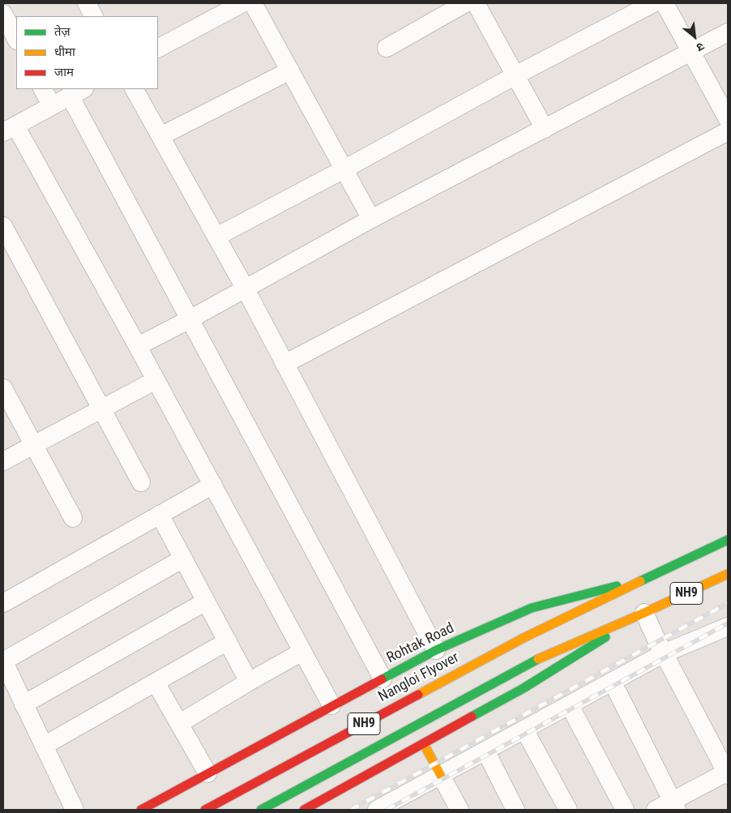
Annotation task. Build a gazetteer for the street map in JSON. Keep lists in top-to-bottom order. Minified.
{"streets":{"main road":["NH9","Rohtak Road","Nangloi Flyover"]},"crossings":[["Rohtak Road","Nangloi Flyover"]],"legend":["तेज़","धीमा","जाम"],"north":"bottom right"}
